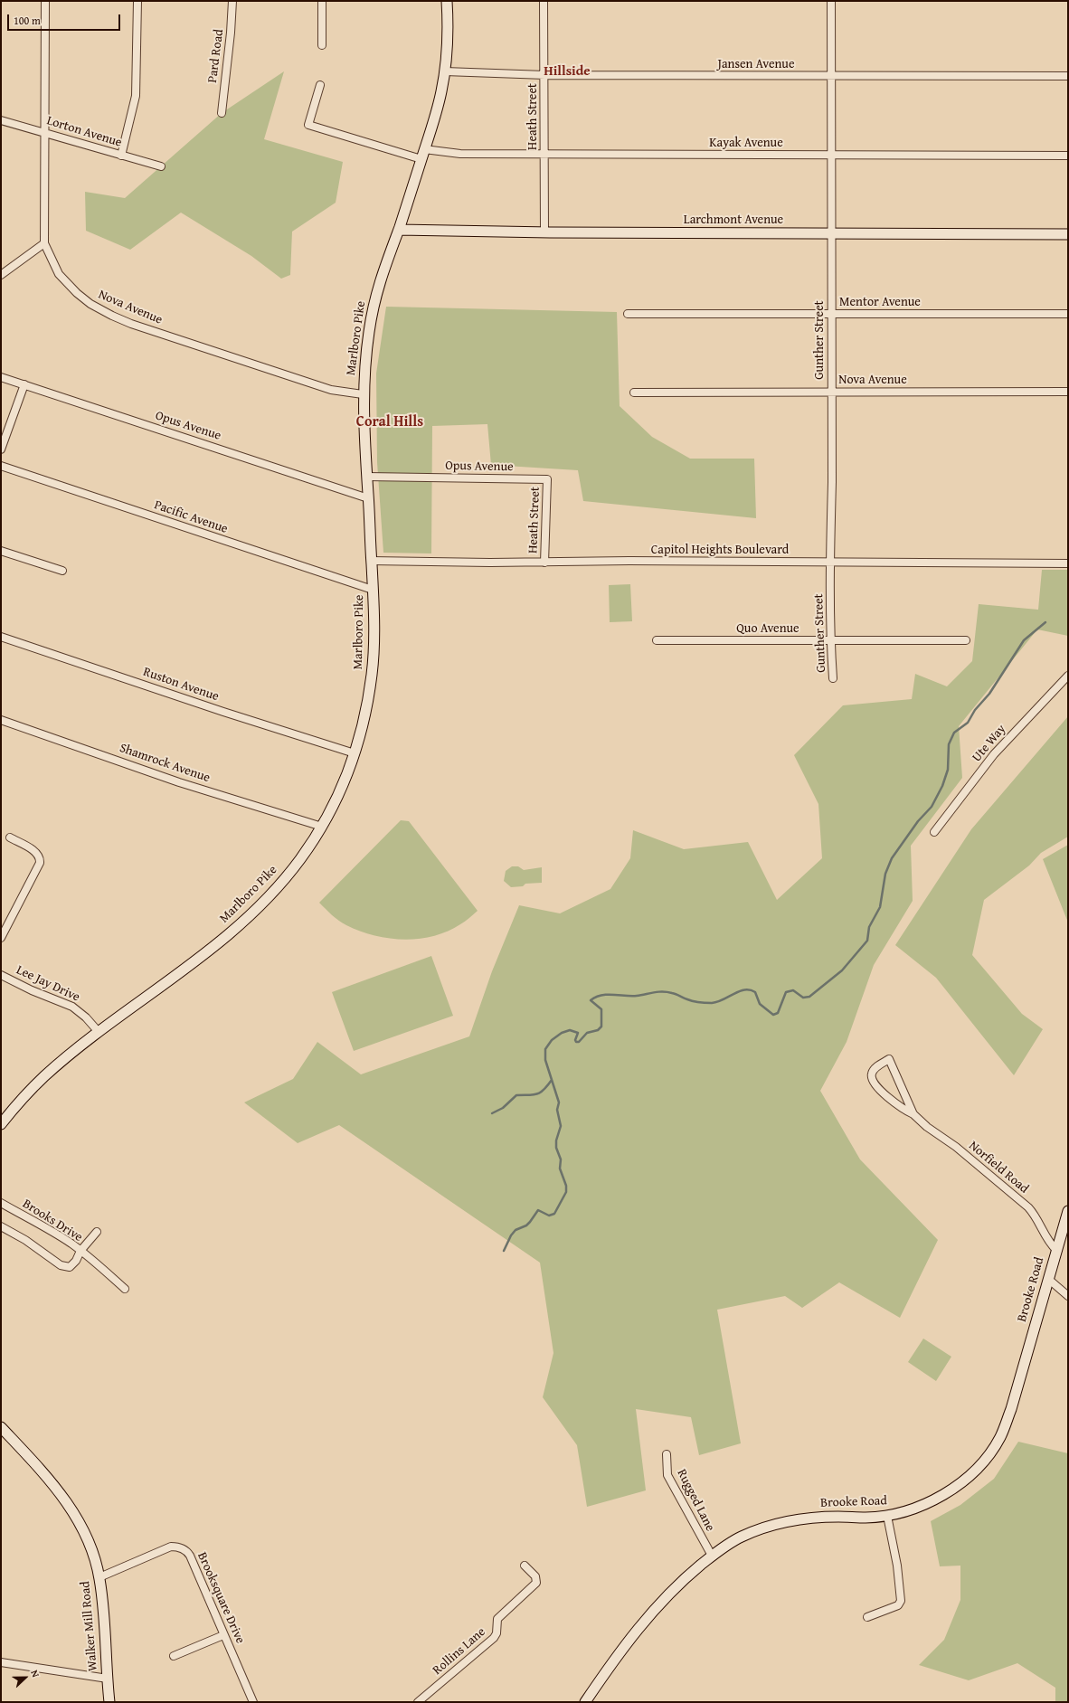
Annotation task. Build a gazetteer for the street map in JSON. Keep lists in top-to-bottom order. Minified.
{"streets":{"street":["Pard Road","Jansen Avenue","Heath Street","Lorton Avenue","Kayak Avenue","Larchmont Avenue","Mentor Avenue","Nova Avenue","Marlboro Pike","Gunther Street","Opus Avenue","Pacific Avenue","Capitol Heights Boulevard","Quo Avenue","Ruston Avenue","Ute Way","Shamrock Avenue","Lee Jay Drive","Norfield Road","Brooks Drive","Brooke Road","Rugged Lane","Brooksquare Drive","Walker Mill Road","Rollins Lane"]},"crossings":[["Jansen Avenue","Heath Street"],["Jansen Avenue","Marlboro Pike"],["Jansen Avenue","Gunther Street"],["Heath Street","Kayak Avenue"],["Heath Street","Larchmont Avenue"],["Heath Street","Opus Avenue"],["Heath Street","Capitol Heights Boulevard"],["Lorton Avenue","Nova Avenue"],["Kayak Avenue","Marlboro Pike"],["Kayak Avenue","Gunther Street"],["Larchmont Avenue","Marlboro Pike"],["Larchmont Avenue","Gunther Street"],["Mentor Avenue","Gunther Street"],["Nova Avenue","Marlboro Pike"],["Nova Avenue","Gunther Street"],["Marlboro Pike","Opus Avenue"],["Marlboro Pike","Pacific Avenue"],["Marlboro Pike","Capitol Heights Boulevard"],["Marlboro Pike","Ruston Avenue"],["Marlboro Pike","Shamrock Avenue"],["Marlboro Pike","Lee Jay Drive"],["Gunther Street","Capitol Heights Boulevard"],["Gunther Street","Quo Avenue"],["Norfield Road","Brooke Road"],["Brooke Road","Rugged Lane"],["Brooksquare Drive","Walker Mill Road"]],"districts":["Hillside","Coral Hills"],"scale_bar":"100 m","north":"right"}
